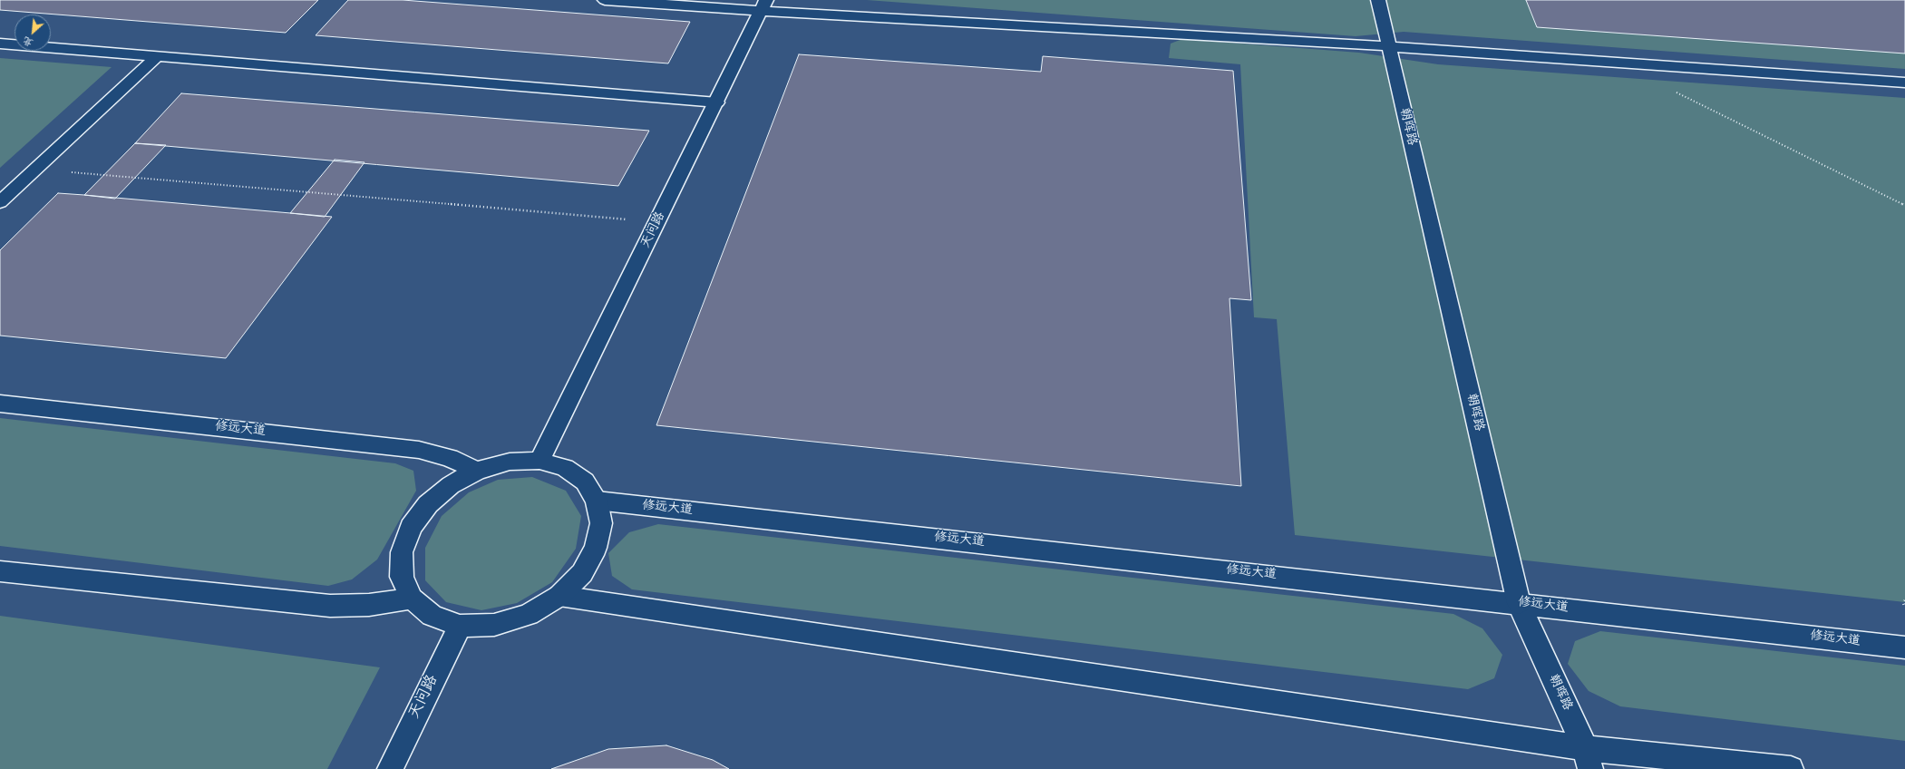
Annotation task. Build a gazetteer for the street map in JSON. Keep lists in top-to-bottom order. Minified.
{"streets":{"street":["朝晖路","天问路","修远大道"]},"crossings":[["朝晖路","修远大道"]],"north":"bottom left"}
